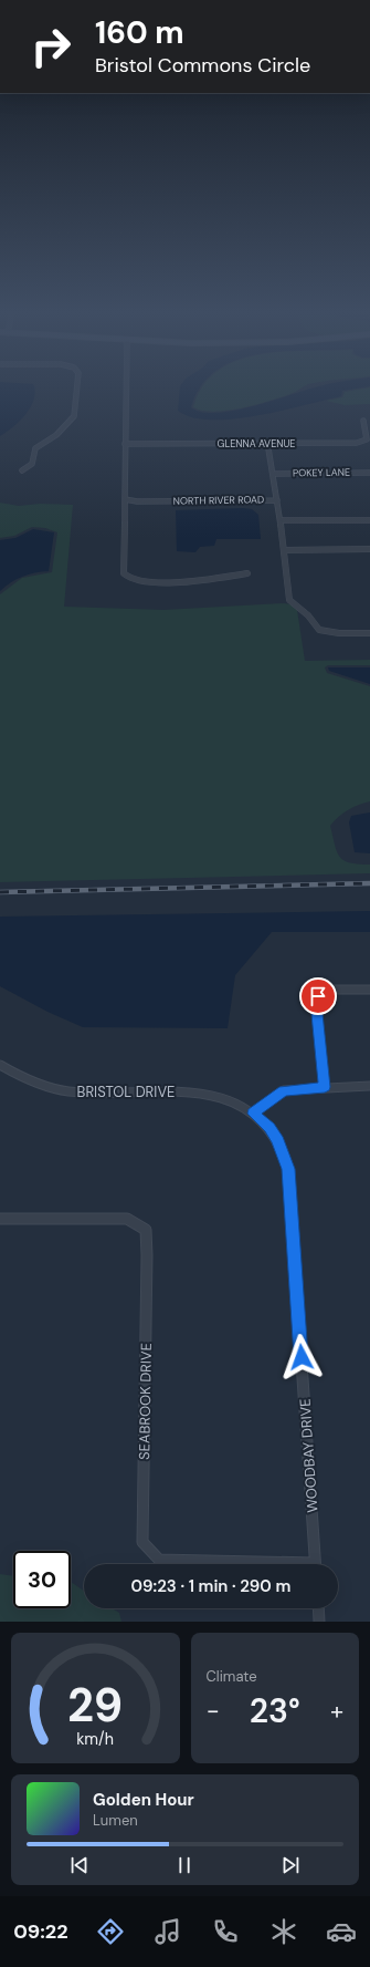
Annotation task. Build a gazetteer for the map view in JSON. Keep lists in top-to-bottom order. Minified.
{"streets":{"street":["GLENNA AVENUE","POKEY LANE","NORTH RIVER ROAD","BRISTOL DRIVE","SEABROOK DRIVE","WOODBAY DRIVE"]},"crossings":[["BRISTOL DRIVE","WOODBAY DRIVE"]],"page":{"turn":["160 m","Bristol Commons Circle"],"limit":"30","trip":"09:23 · 1 min · 290 m","tile":"Climate","heat":["−","23°","+"],"song":["Golden Hour","Lumen"],"tabs":"09:22","gauge":["29","km/h"]}}
